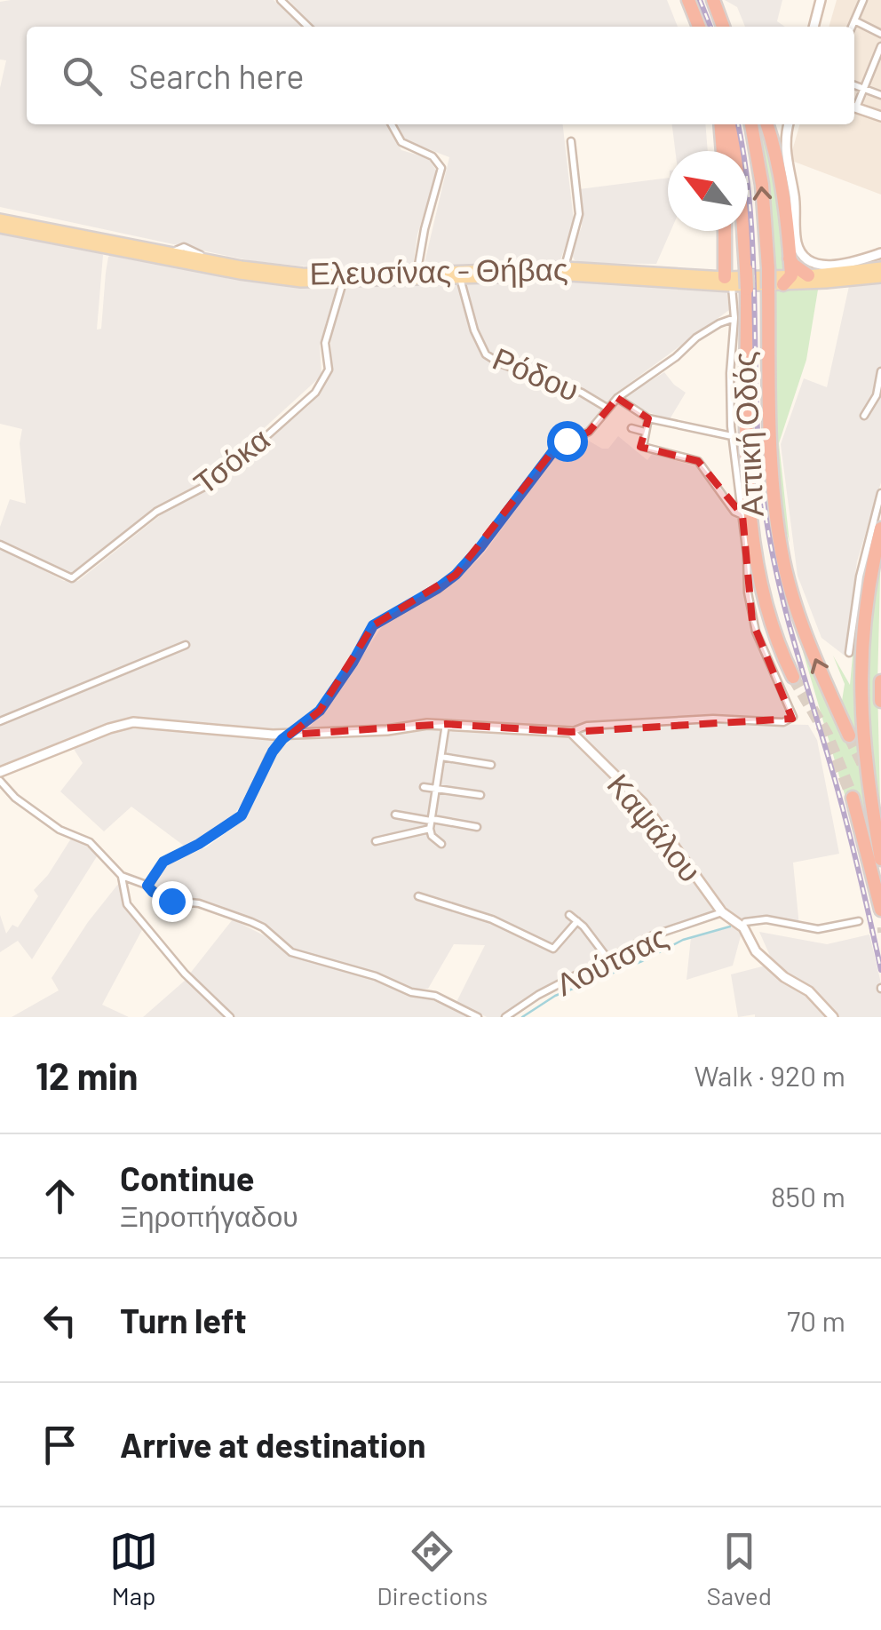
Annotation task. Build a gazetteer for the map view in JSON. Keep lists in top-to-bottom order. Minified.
{"streets":{"highway":["Αττική Οδός"],"main road":["Ελευσίνας - Θήβας"],"street":["Ρόδου","Τσόκα","Καψάλου","Λούτσας"]},"crossings":[["Ελευσίνας - Θήβας","Ρόδου"],["Ελευσίνας - Θήβας","Τσόκα"],["Καψάλου","Λούτσας"]],"north":"top left","page":{"search":"Search here","heading":["12 min","Walk · 920 m"],"list":[["Continue","Ξηροπήγαδου","850 m"],["Turn left","70 m"],"Arrive at destination"],"nav":["Map","Directions","Saved"]}}
